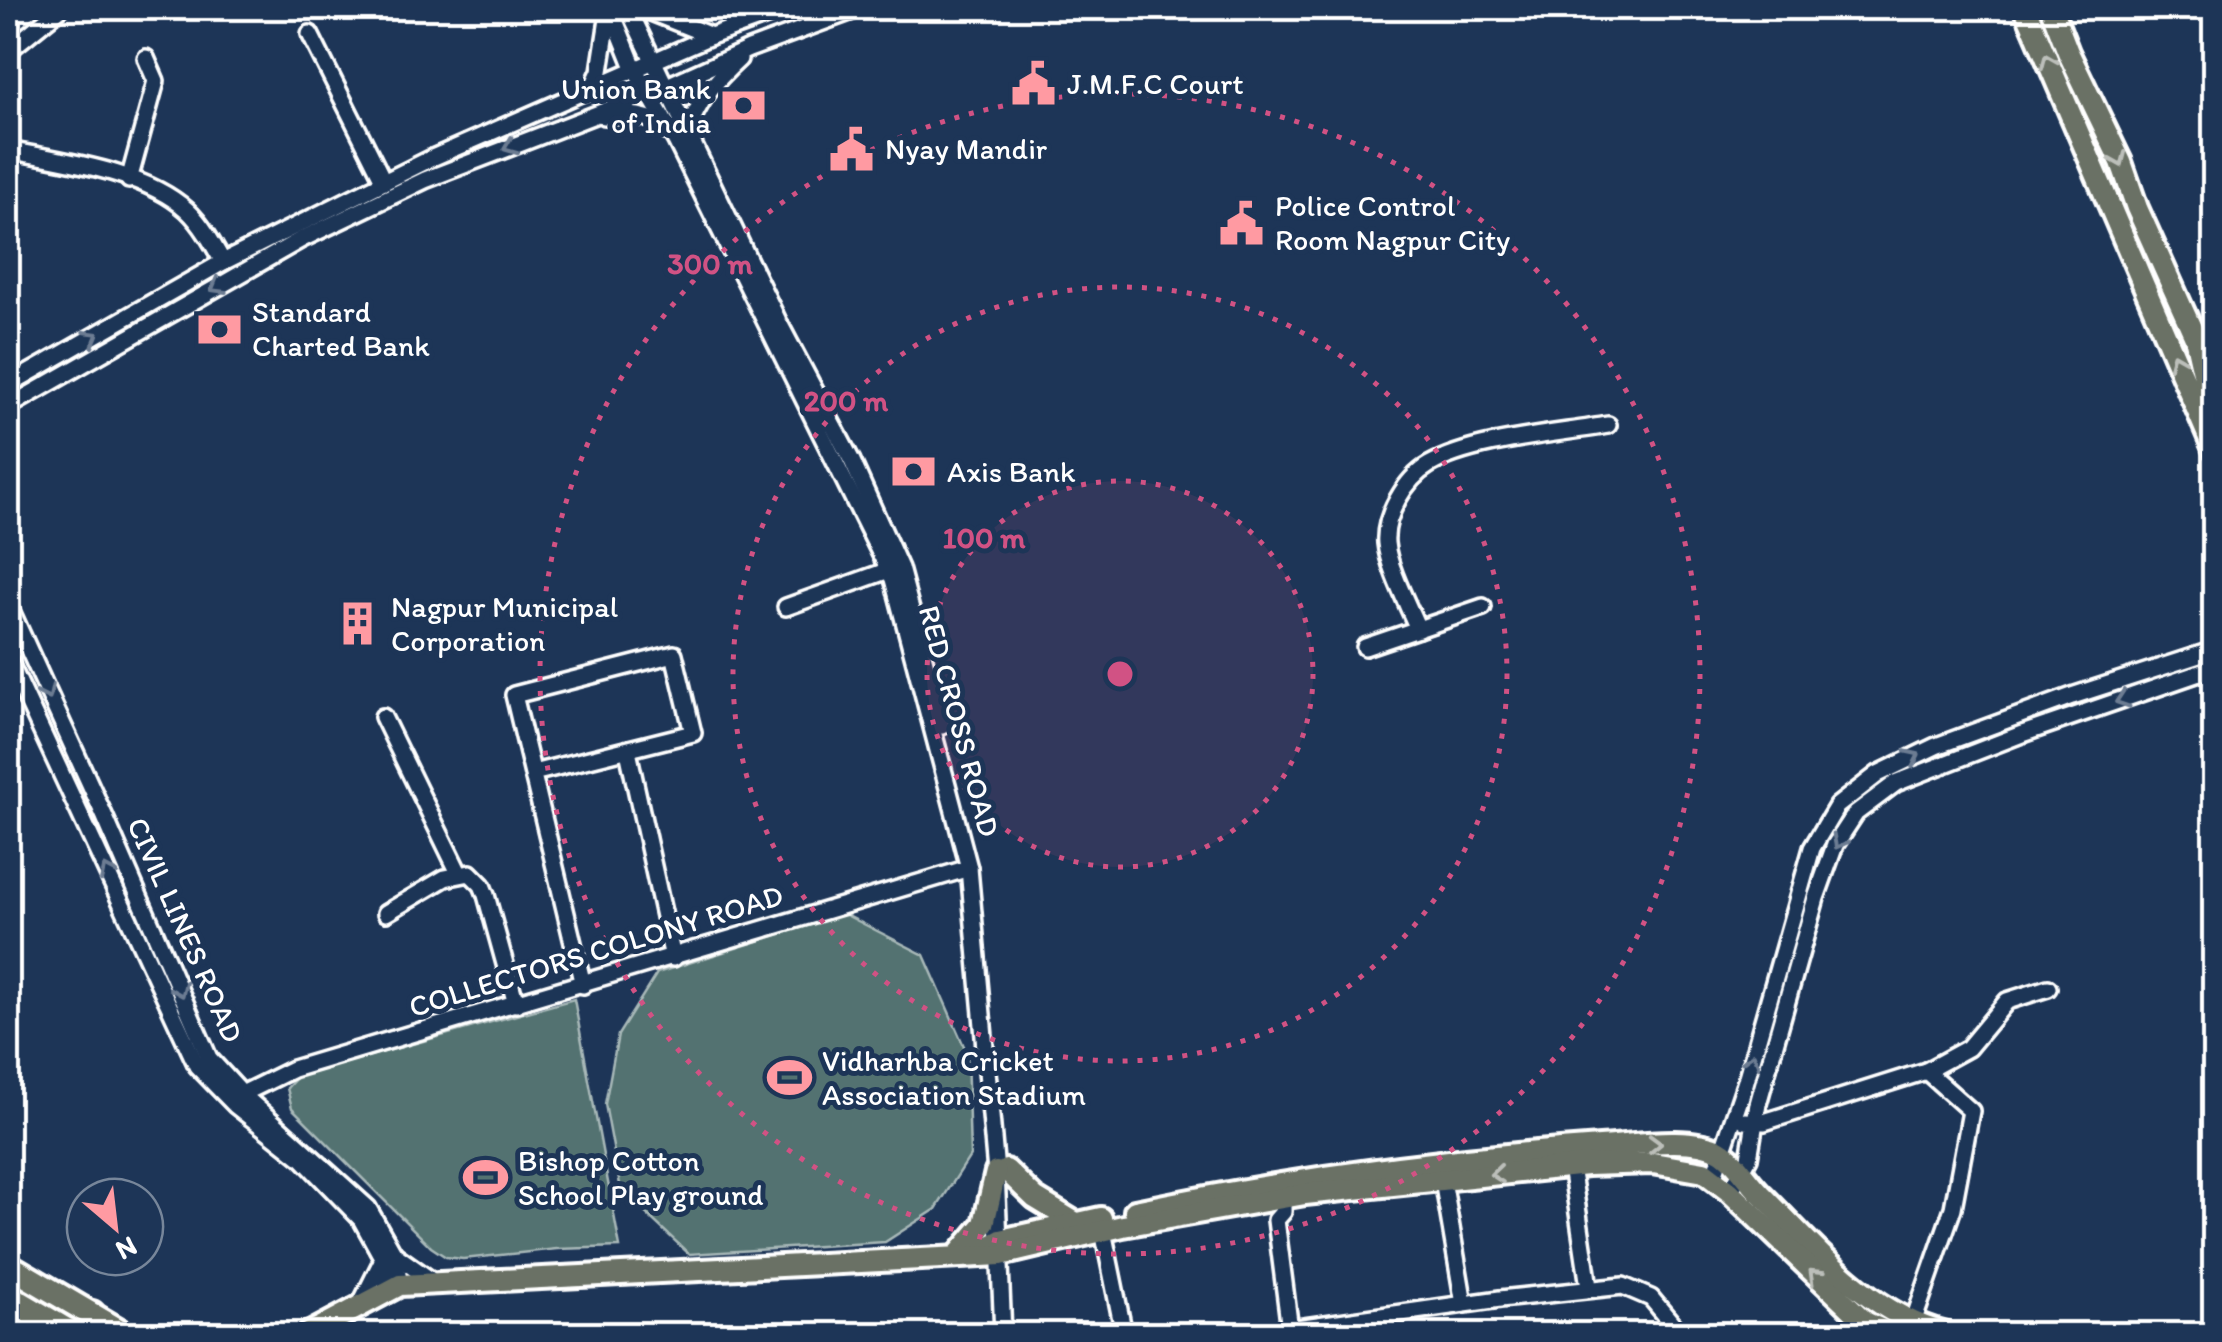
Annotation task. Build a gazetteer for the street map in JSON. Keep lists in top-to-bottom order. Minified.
{"streets":{"street":["RED CROSS ROAD","CIVIL LINES ROAD","COLLECTORS COLONY ROAD"]},"crossings":[["RED CROSS ROAD","COLLECTORS COLONY ROAD"],["CIVIL LINES ROAD","COLLECTORS COLONY ROAD"]],"places":{"public building":["J.M.F.C Court","Nyay Mandir","Police Control Room Nagpur City"],"bank":["Union Bank of India","Standard Charted Bank","Axis Bank"],"building":["Nagpur Municipal Corporation"],"sports":["Vidharhba Cricket Association Stadium","Bishop Cotton School Play ground"]},"north":"bottom right","rings":["300 m","200 m","100 m"]}
